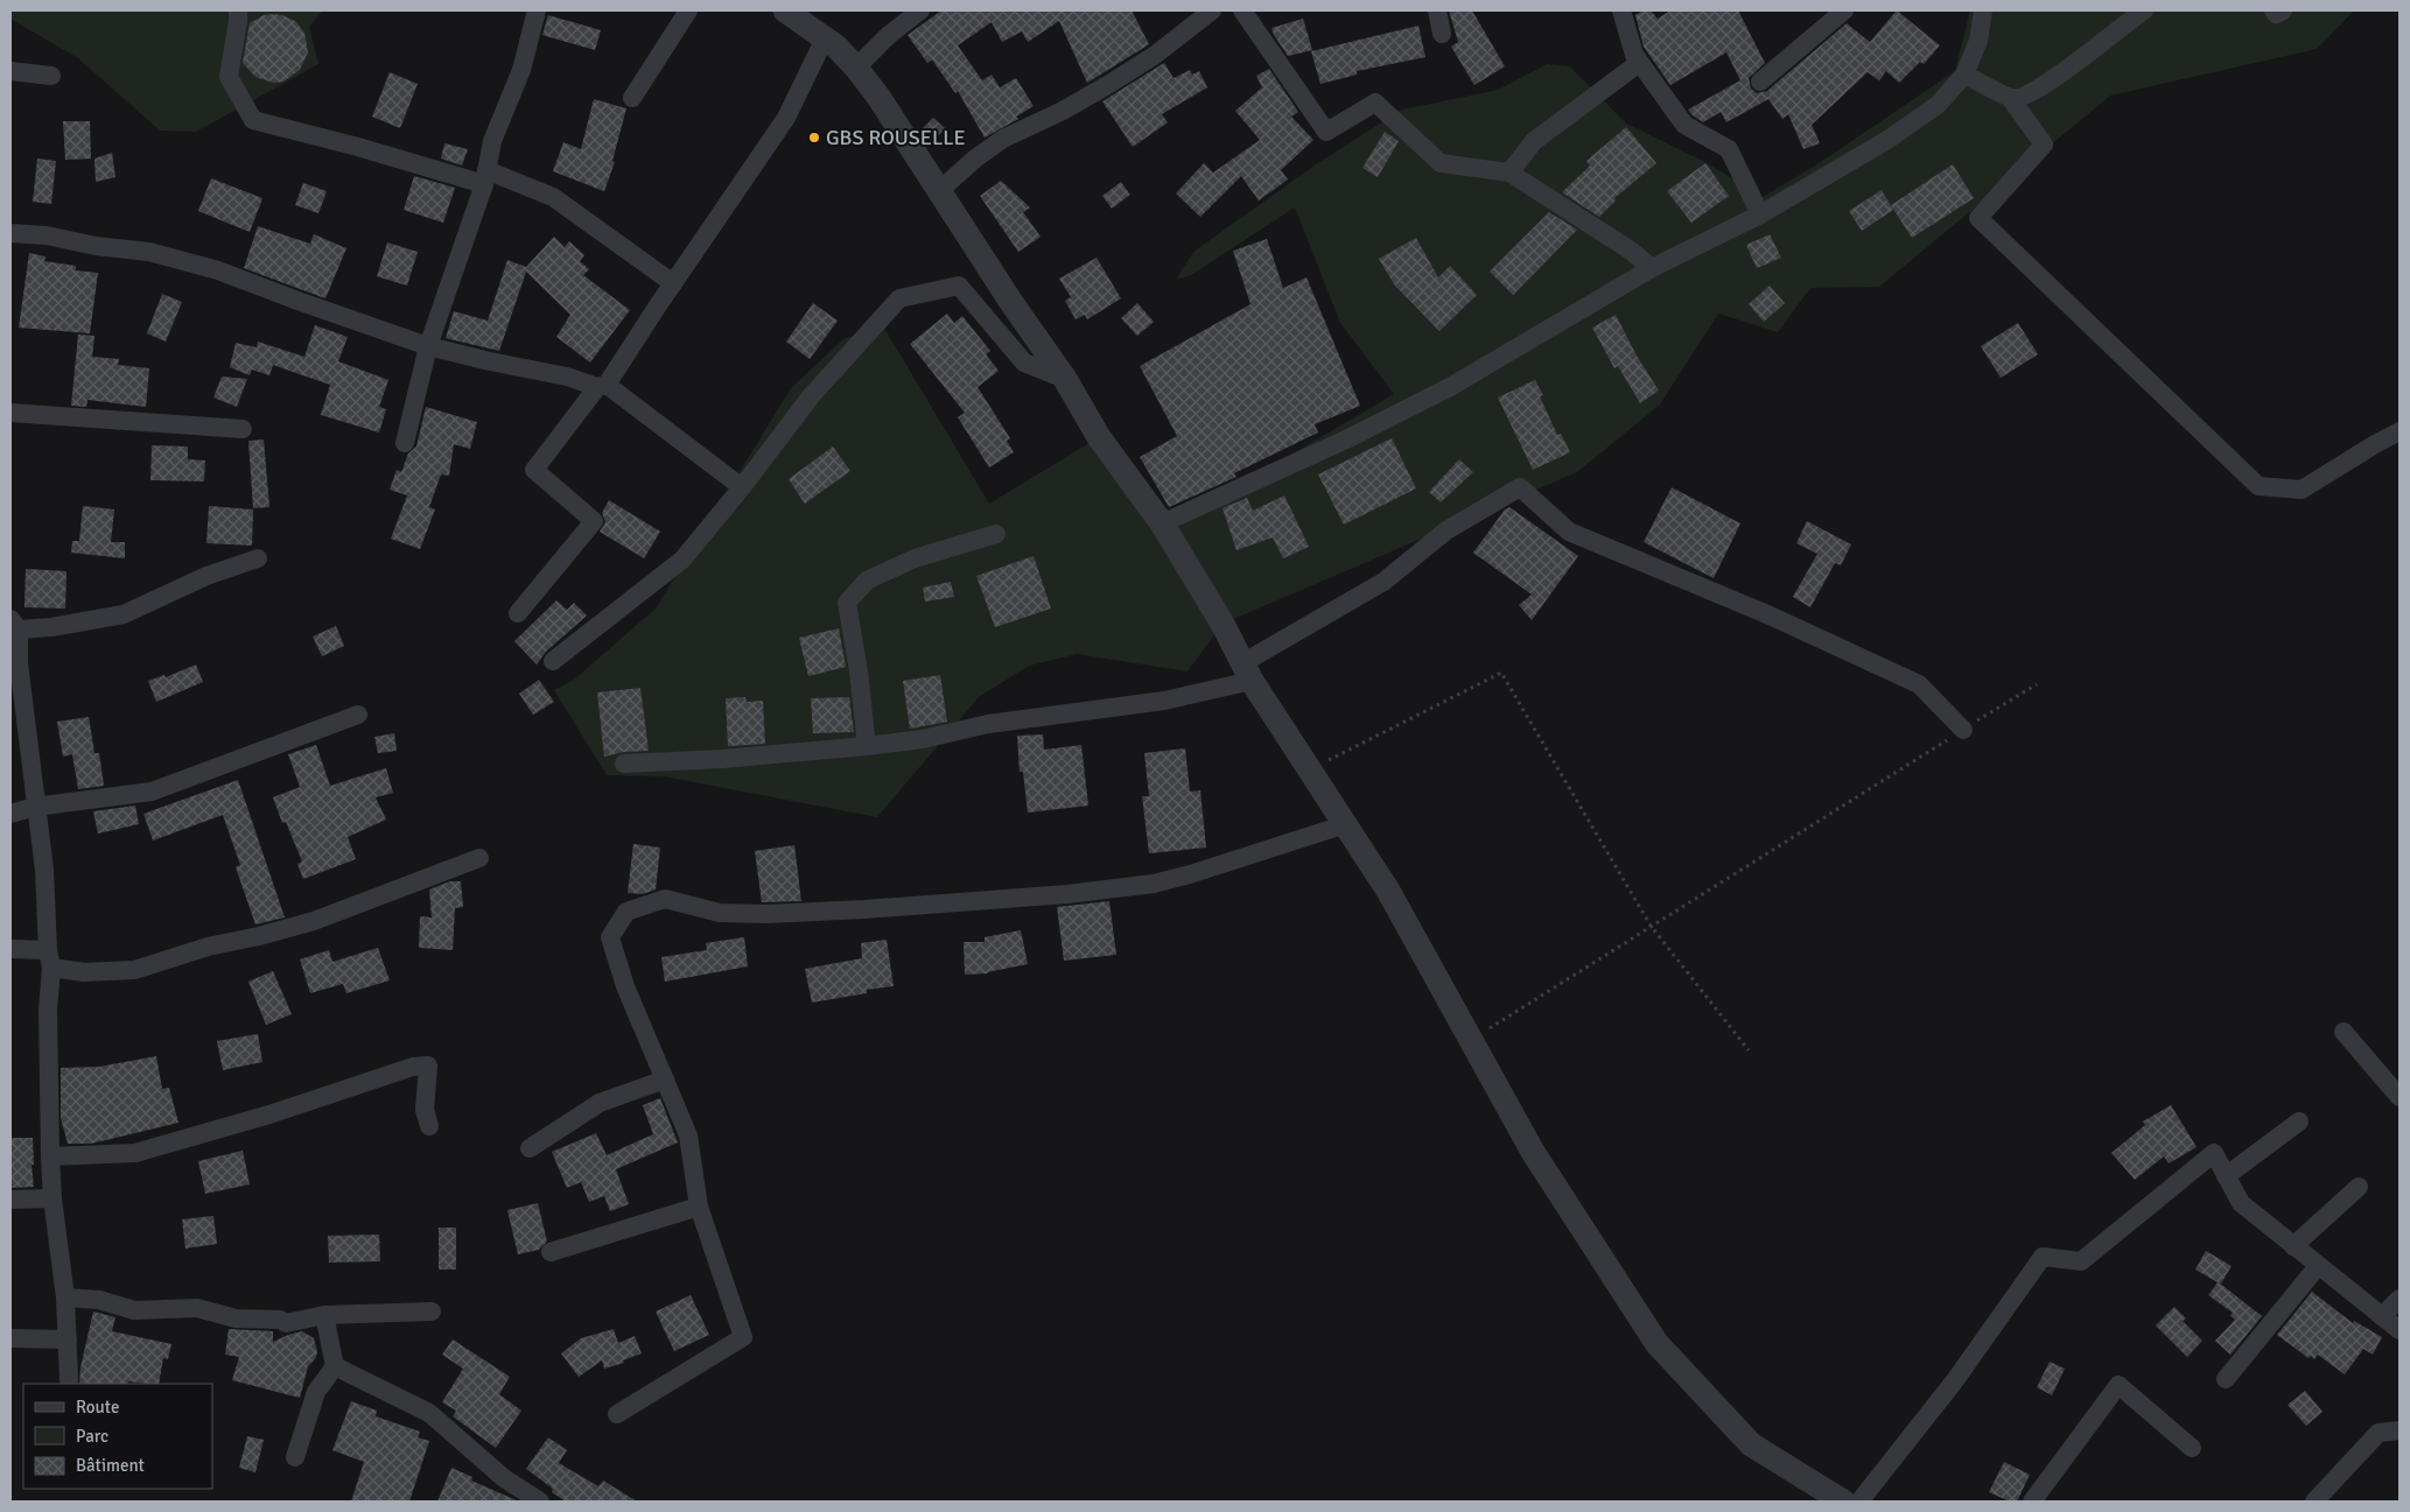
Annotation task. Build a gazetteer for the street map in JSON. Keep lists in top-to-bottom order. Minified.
{"places":["GBS ROUSELLE"],"legend":["Route","Parc","Bâtiment"]}
